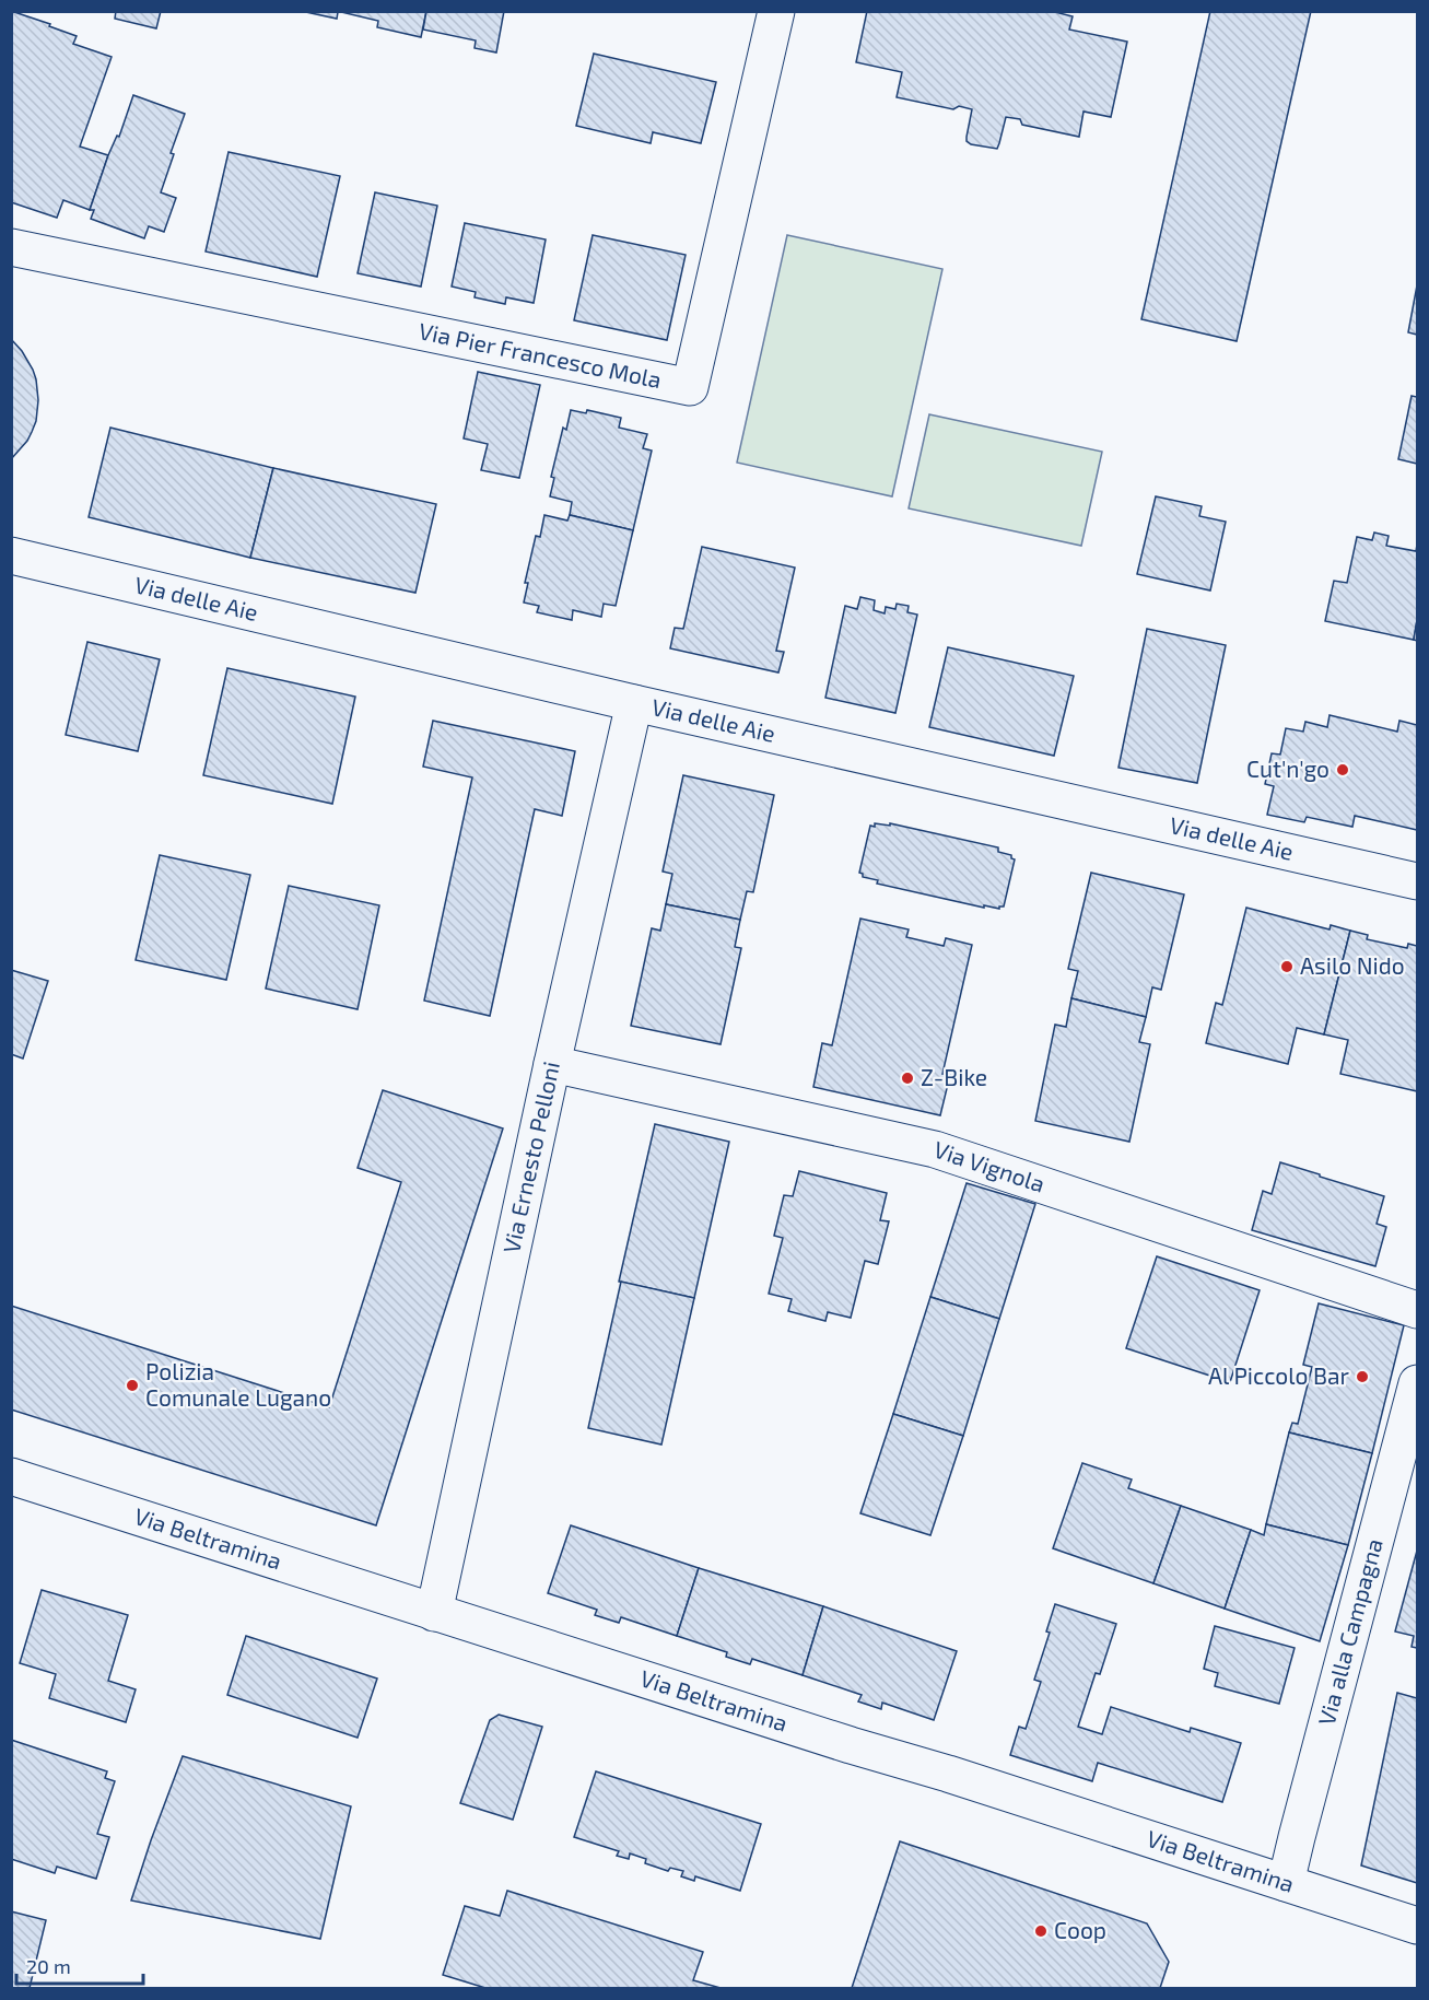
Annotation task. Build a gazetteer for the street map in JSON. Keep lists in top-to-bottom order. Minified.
{"streets":{"street":["Via Pier Francesco Mola","Via delle Aie","Via Ernesto Pelloni","Via Vignola","Via Beltramina","Via alla Campagna"]},"crossings":[["Via delle Aie","Via Ernesto Pelloni"],["Via Ernesto Pelloni","Via Vignola"],["Via Ernesto Pelloni","Via Beltramina"],["Via Beltramina","Via alla Campagna"]],"places":["Cut'n'go","Asilo Nido","Z-Bike","Al Piccolo Bar","Polizia Comunale Lugano","Coop"],"scale_bar":"20 m"}
